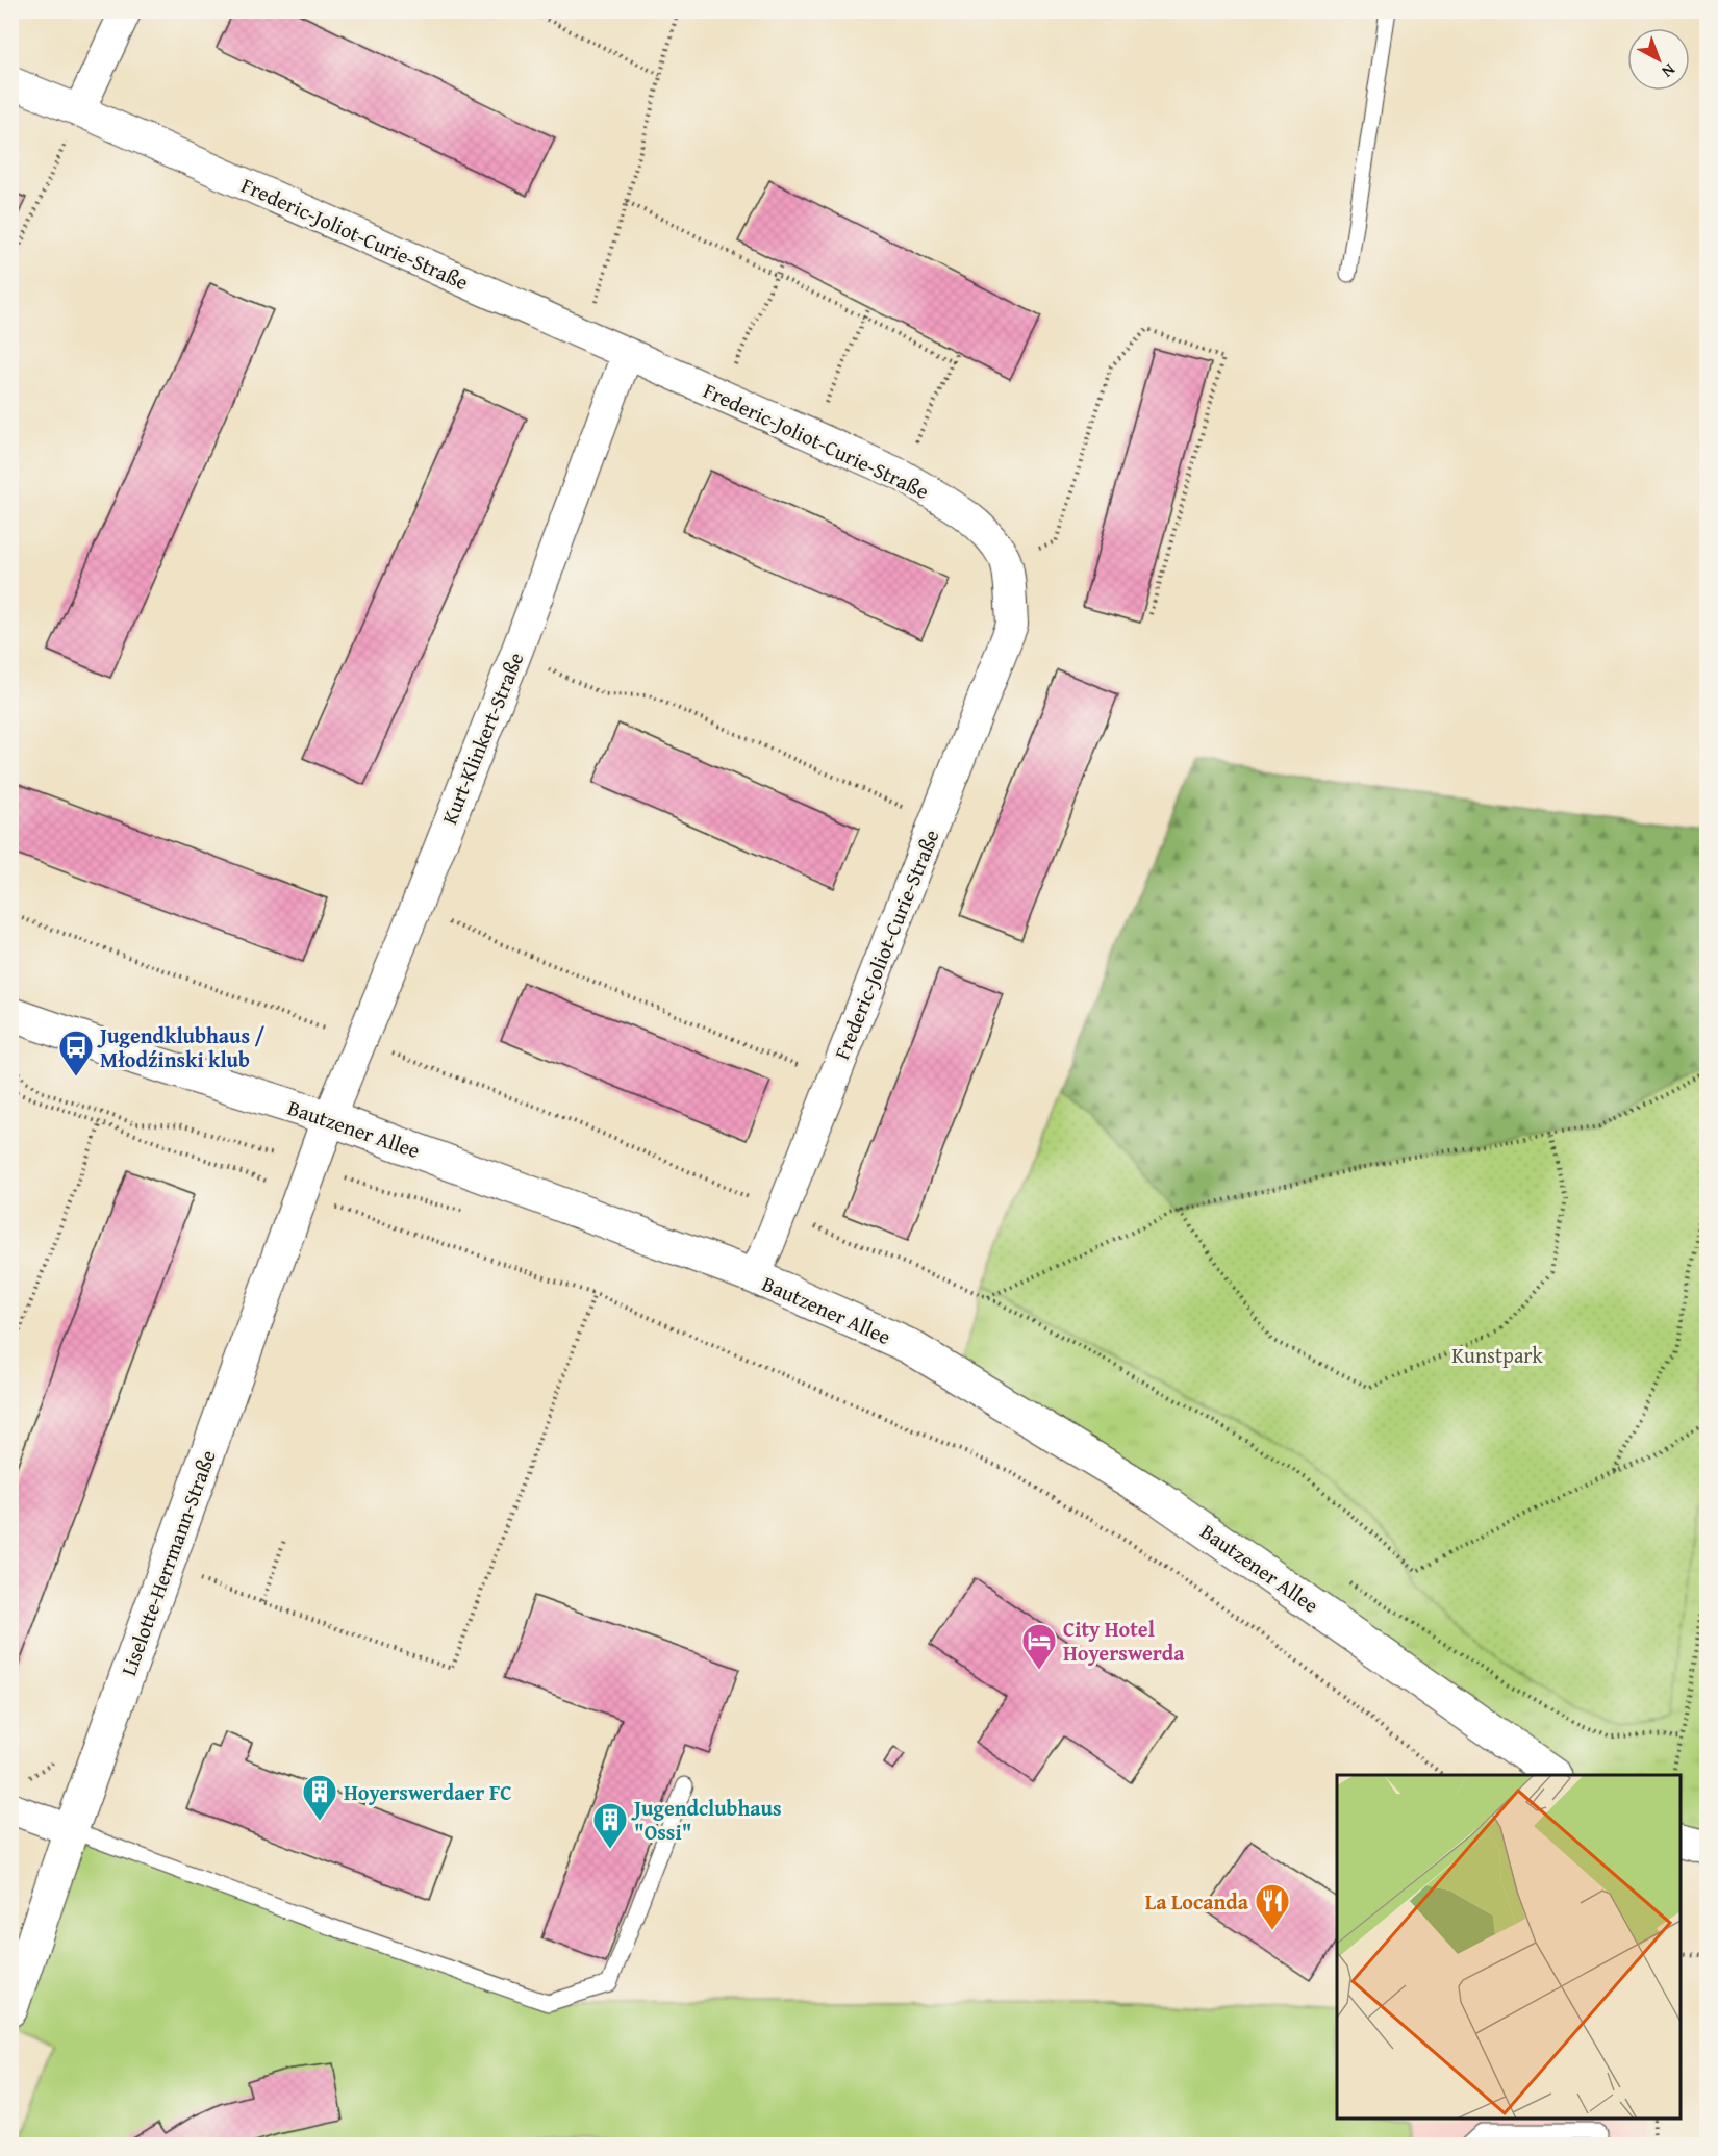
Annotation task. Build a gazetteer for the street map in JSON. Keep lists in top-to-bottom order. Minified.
{"streets":{"street":["Frederic-Joliot-Curie-Straße","Kurt-Klinkert-Straße","Bautzener Allee","Liselotte-Herrmann-Straße"]},"crossings":[["Frederic-Joliot-Curie-Straße","Kurt-Klinkert-Straße"],["Frederic-Joliot-Curie-Straße","Bautzener Allee"],["Kurt-Klinkert-Straße","Bautzener Allee"],["Kurt-Klinkert-Straße","Liselotte-Herrmann-Straße"],["Bautzener Allee","Liselotte-Herrmann-Straße"]],"parks":["Kunstpark"],"places":{"bus stop":["Jugendklubhaus / Młodźinski klub"],"hotel":["City Hotel Hoyerswerda"],"building":["Hoyerswerdaer FC","Jugendclubhaus \"Ossi\""],"restaurant":["La Locanda"]},"north":"bottom right"}
